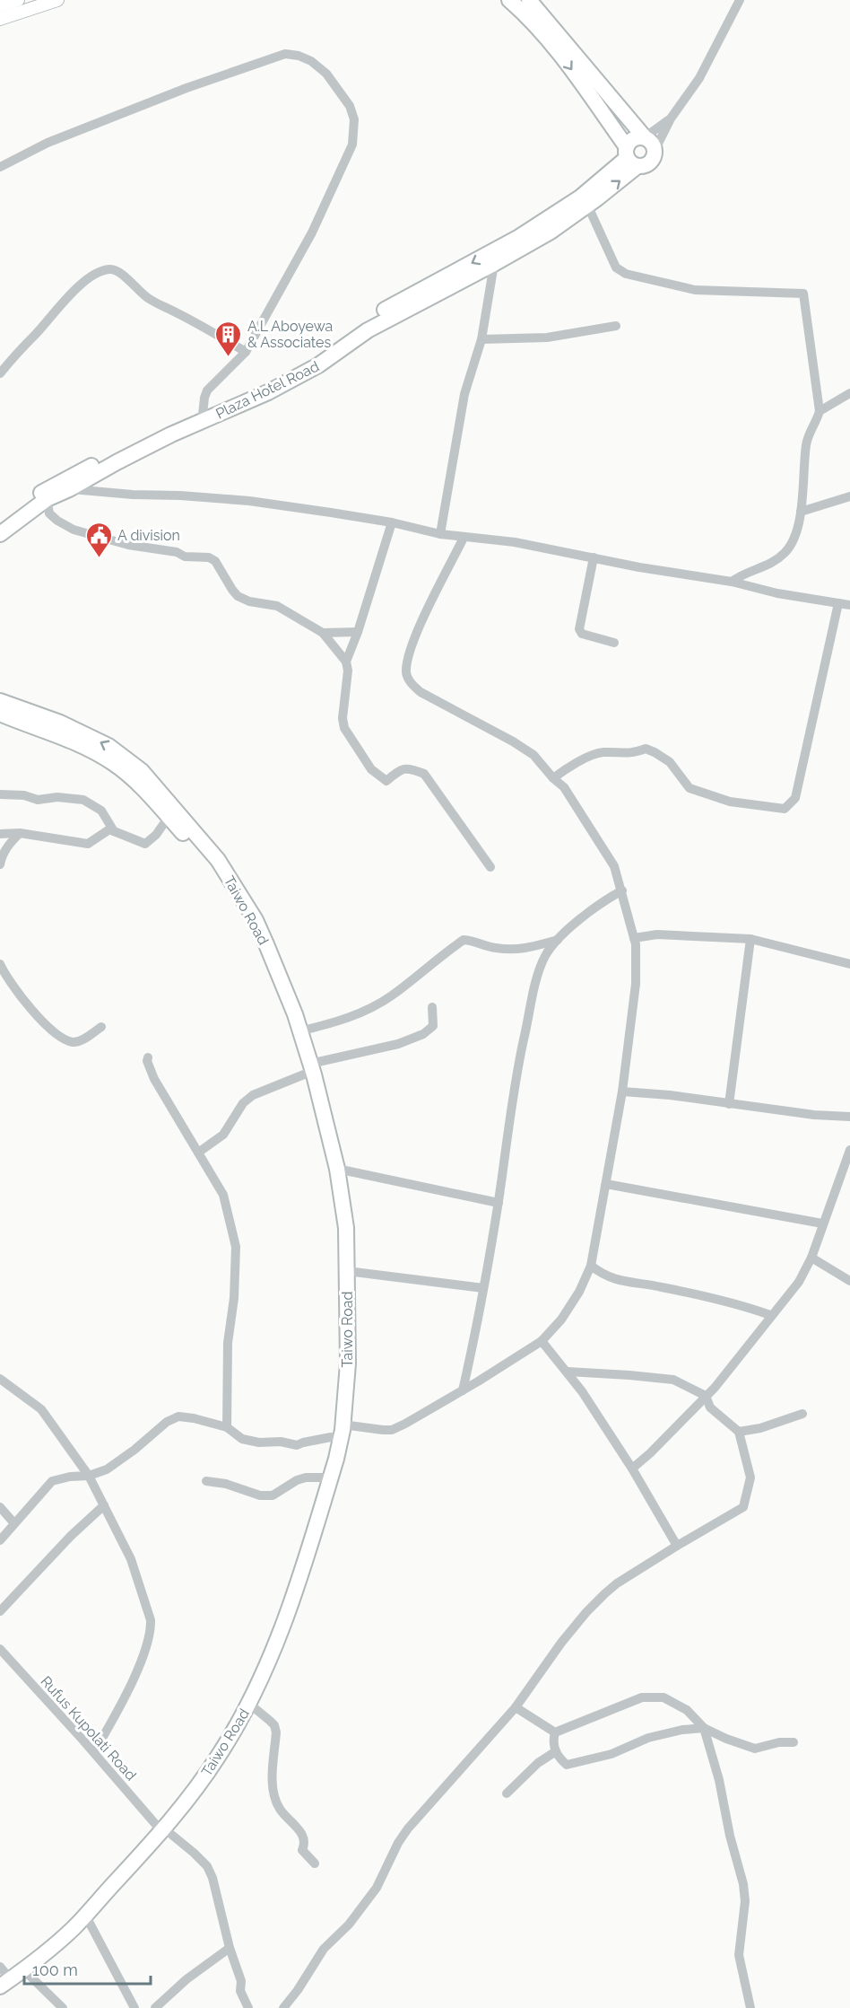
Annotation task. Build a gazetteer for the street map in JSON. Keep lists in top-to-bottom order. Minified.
{"streets":{"main road":["Plaza Hotel Road","Taiwo Road"],"street":["Rufus Kupolati Road"]},"crossings":[["Taiwo Road","Rufus Kupolati Road"]],"places":{"building":["A.L Aboyewa & Associates"],"public building":["A division"]},"scale_bar":"100 m"}
